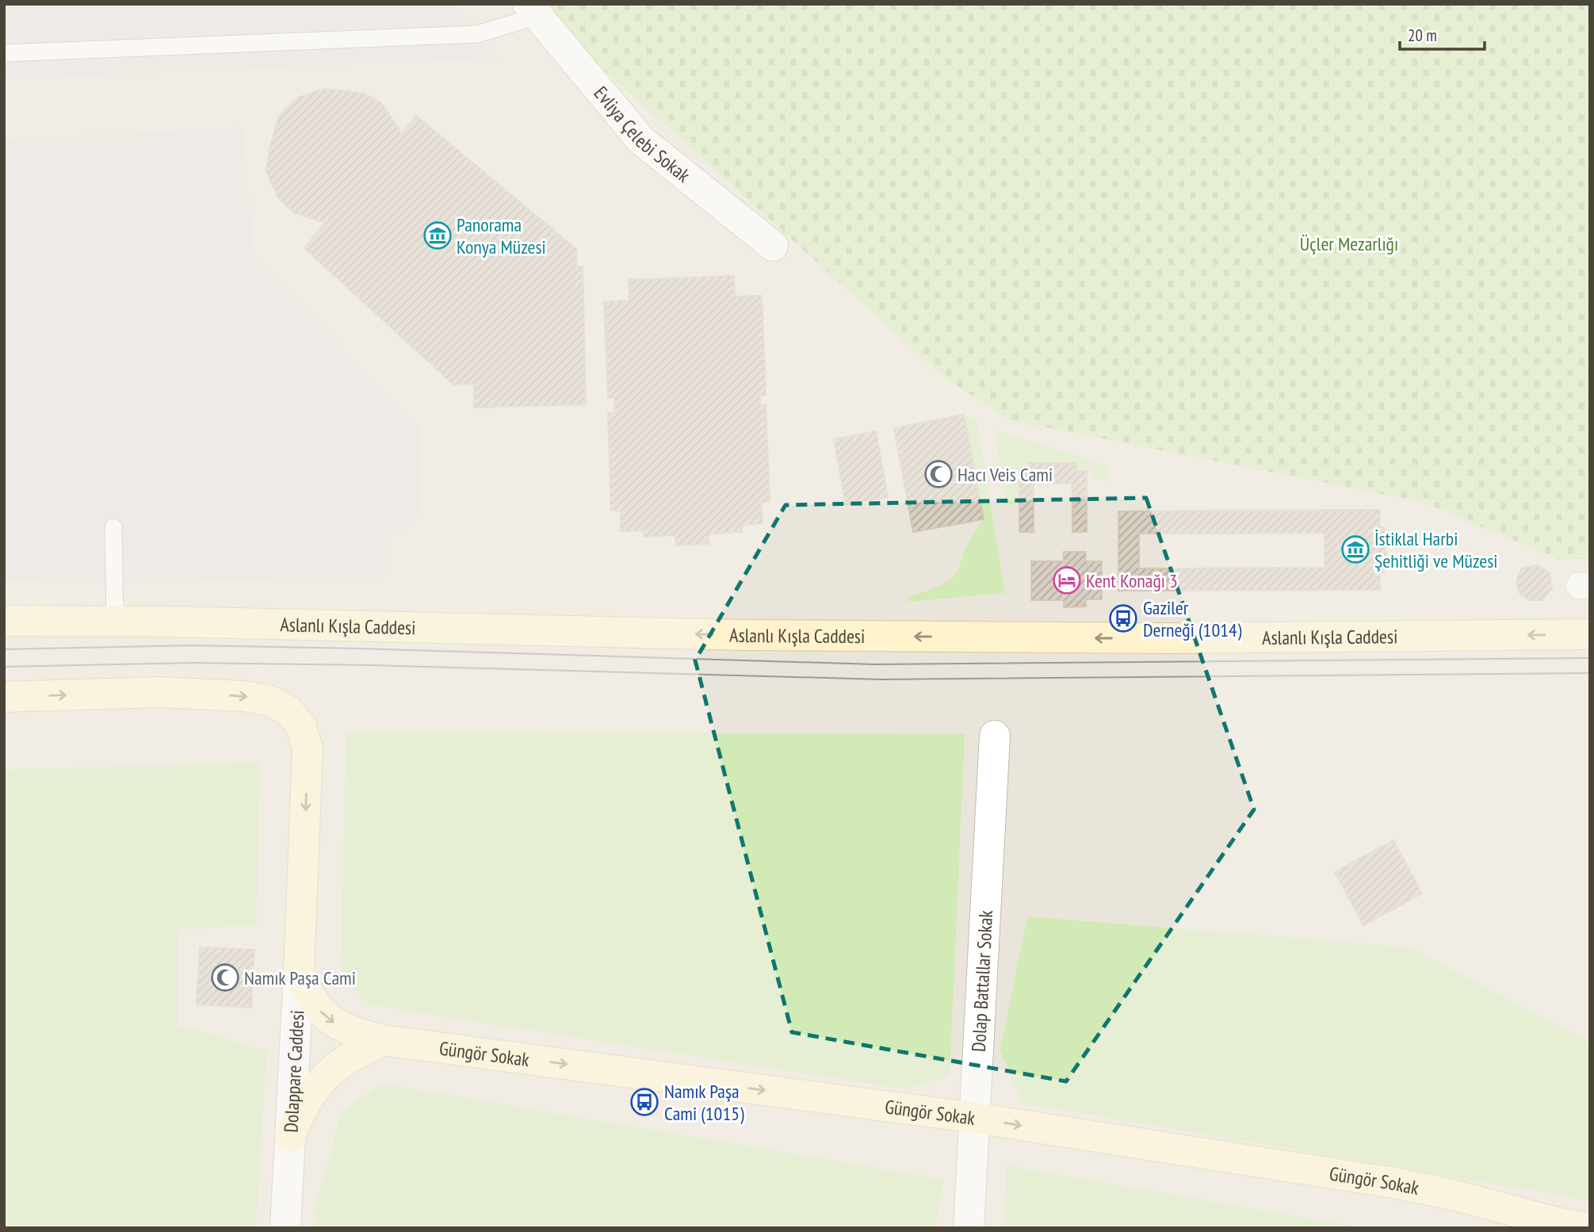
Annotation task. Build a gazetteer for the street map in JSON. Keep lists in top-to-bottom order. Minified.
{"streets":{"main road":["Aslanlı Kışla Caddesi","Güngör Sokak","Dolappare Caddesi"],"street":["Evliya Çelebi Sokak","Dolap Battallar Sokak"]},"crossings":[["Dolap Battallar Sokak","Güngör Sokak"],["Güngör Sokak","Dolappare Caddesi"]],"one_way":["Aslanlı Kışla Caddesi","Güngör Sokak"],"parks":["Üçler Mezarlığı"],"places":{"museum":["Panorama Konya Müzesi","İstiklal Harbi Şehitliği ve Müzesi"],"mosque":["Hacı Veis Cami","Namık Paşa Cami"],"hotel":["Kent Konağı 3"],"bus stop":["Gaziler Derneği (1014)","Namık Paşa Cami (1015)"]},"scale_bar":"20 m"}
